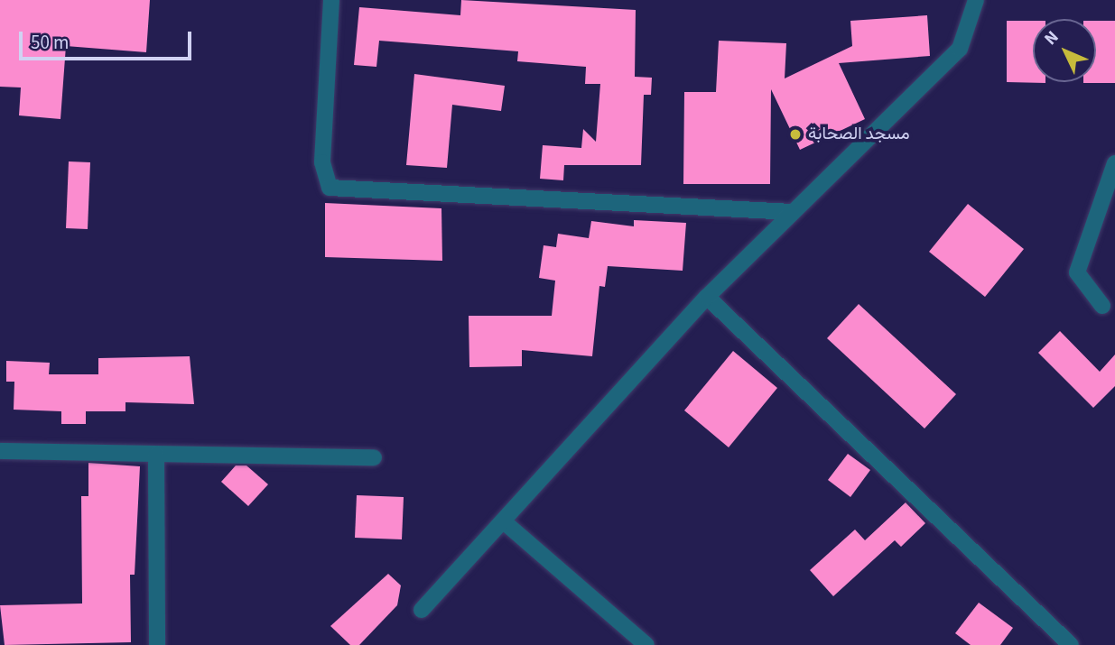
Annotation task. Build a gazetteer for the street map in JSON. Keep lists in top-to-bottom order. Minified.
{"places":["مسجد الصحابة"],"scale_bar":"50 m","north":"top left"}
